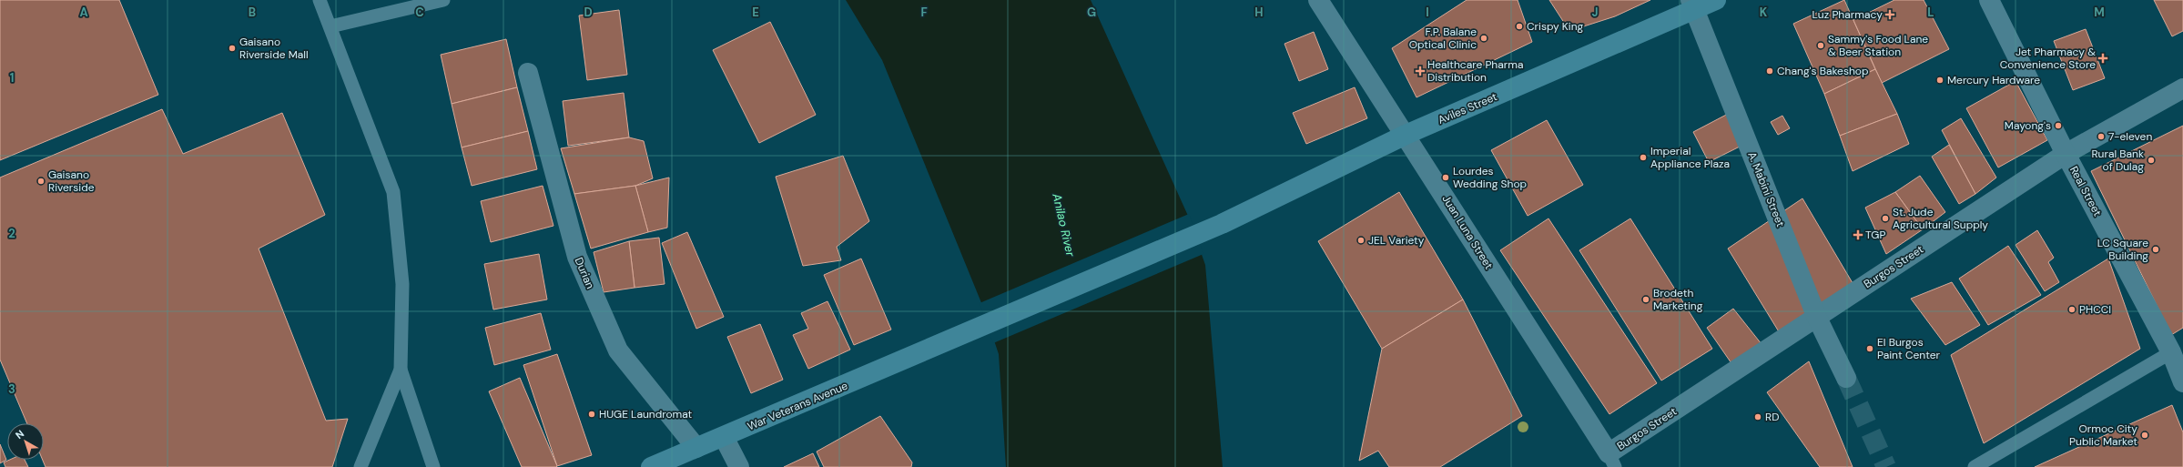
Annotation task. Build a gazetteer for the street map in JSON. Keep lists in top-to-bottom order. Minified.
{"streets":{"main road":["Aviles Street","War Veterans Avenue"],"street":["A. Mabini Street","Real Street","Juan Luna Street","Burgos Street","Durian"]},"crossings":[["Aviles Street","A. Mabini Street"],["Aviles Street","Juan Luna Street"],["Aviles Street","War Veterans Avenue"],["A. Mabini Street","Burgos Street"],["Real Street","Burgos Street"],["Juan Luna Street","Burgos Street"],["Durian","War Veterans Avenue"]],"water":["Anilao River"],"places":{"health":["Luz Pharmacy","Jet Pharmacy & Convenience Store","Healthcare Pharma Distribution","TGP"],"other":["Crispy King","F.P. Balane Optical Clinic","Sammy's Food Lane & Beer Station","Gaisano Riverside Mall","Chang's Bakeshop","Mercury Hardware","Mayong's","7-eleven","Imperial Appliance Plaza","Rural Bank of Dulag","Lourdes Wedding Shop","Gaisano Riverside","St. Jude Agricultural Supply","JEL Variety","LC Square Building","Brodeth Marketing","PHCCI","El Burgos Paint Center","HUGE Laundromat","RD","Ormoc City Public Market"]},"north":"top left","grid":{"columns":["A","B","C","D","E","F","G","H","I","J","K","L","M"],"rows":["1","2","3"]}}
